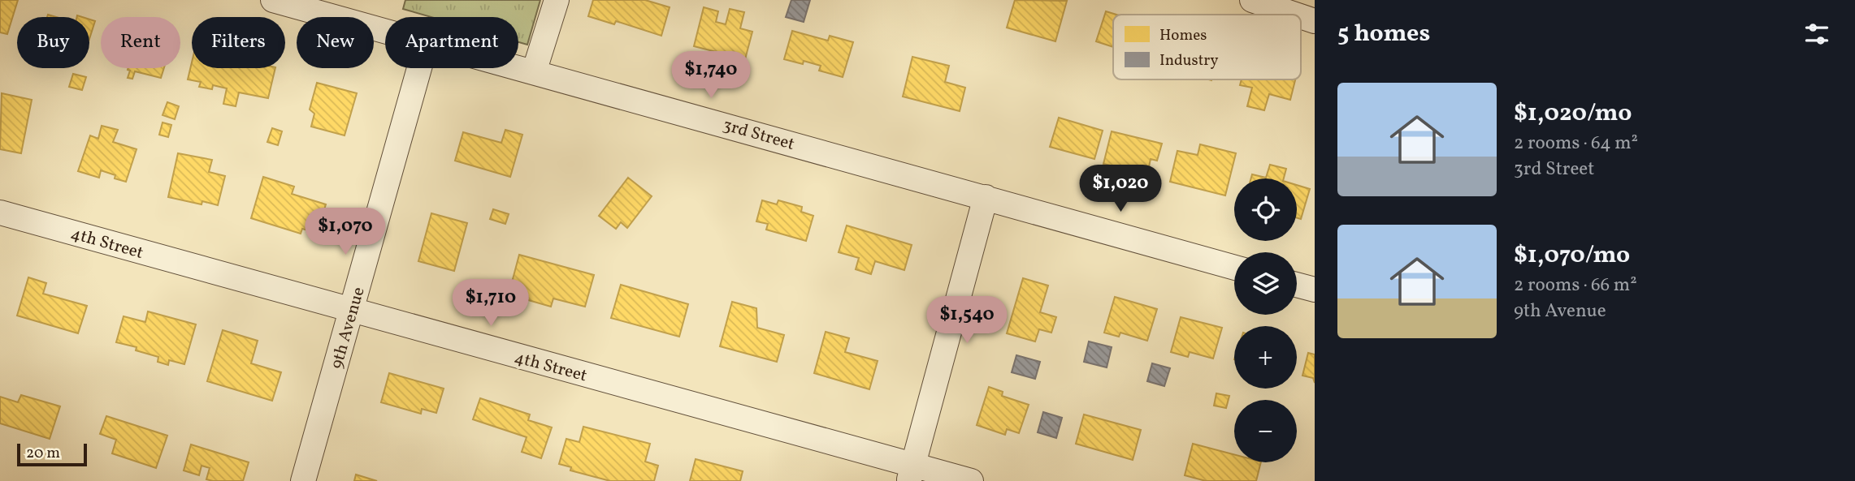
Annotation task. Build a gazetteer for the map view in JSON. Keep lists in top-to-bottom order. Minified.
{"streets":{"street":["3rd Street","4th Street","9th Avenue"]},"crossings":[["4th Street","9th Avenue"]],"legend":["Homes","Industry"],"scale_bar":"20 m","page":{"heading":"5 homes","chip":["Buy","Rent","Filters","New","Apartment"],"price":["$1,740","$1,020","$1,070","$1,710","$1,540"],"list":[{"name":"$1,020/mo","note":"2 rooms · 64 m² · 3rd Street"},{"name":"$1,070/mo","note":"2 rooms · 66 m² · 9th Avenue"}],"map_buttons":["+","−"],"scale":"20 m"}}
